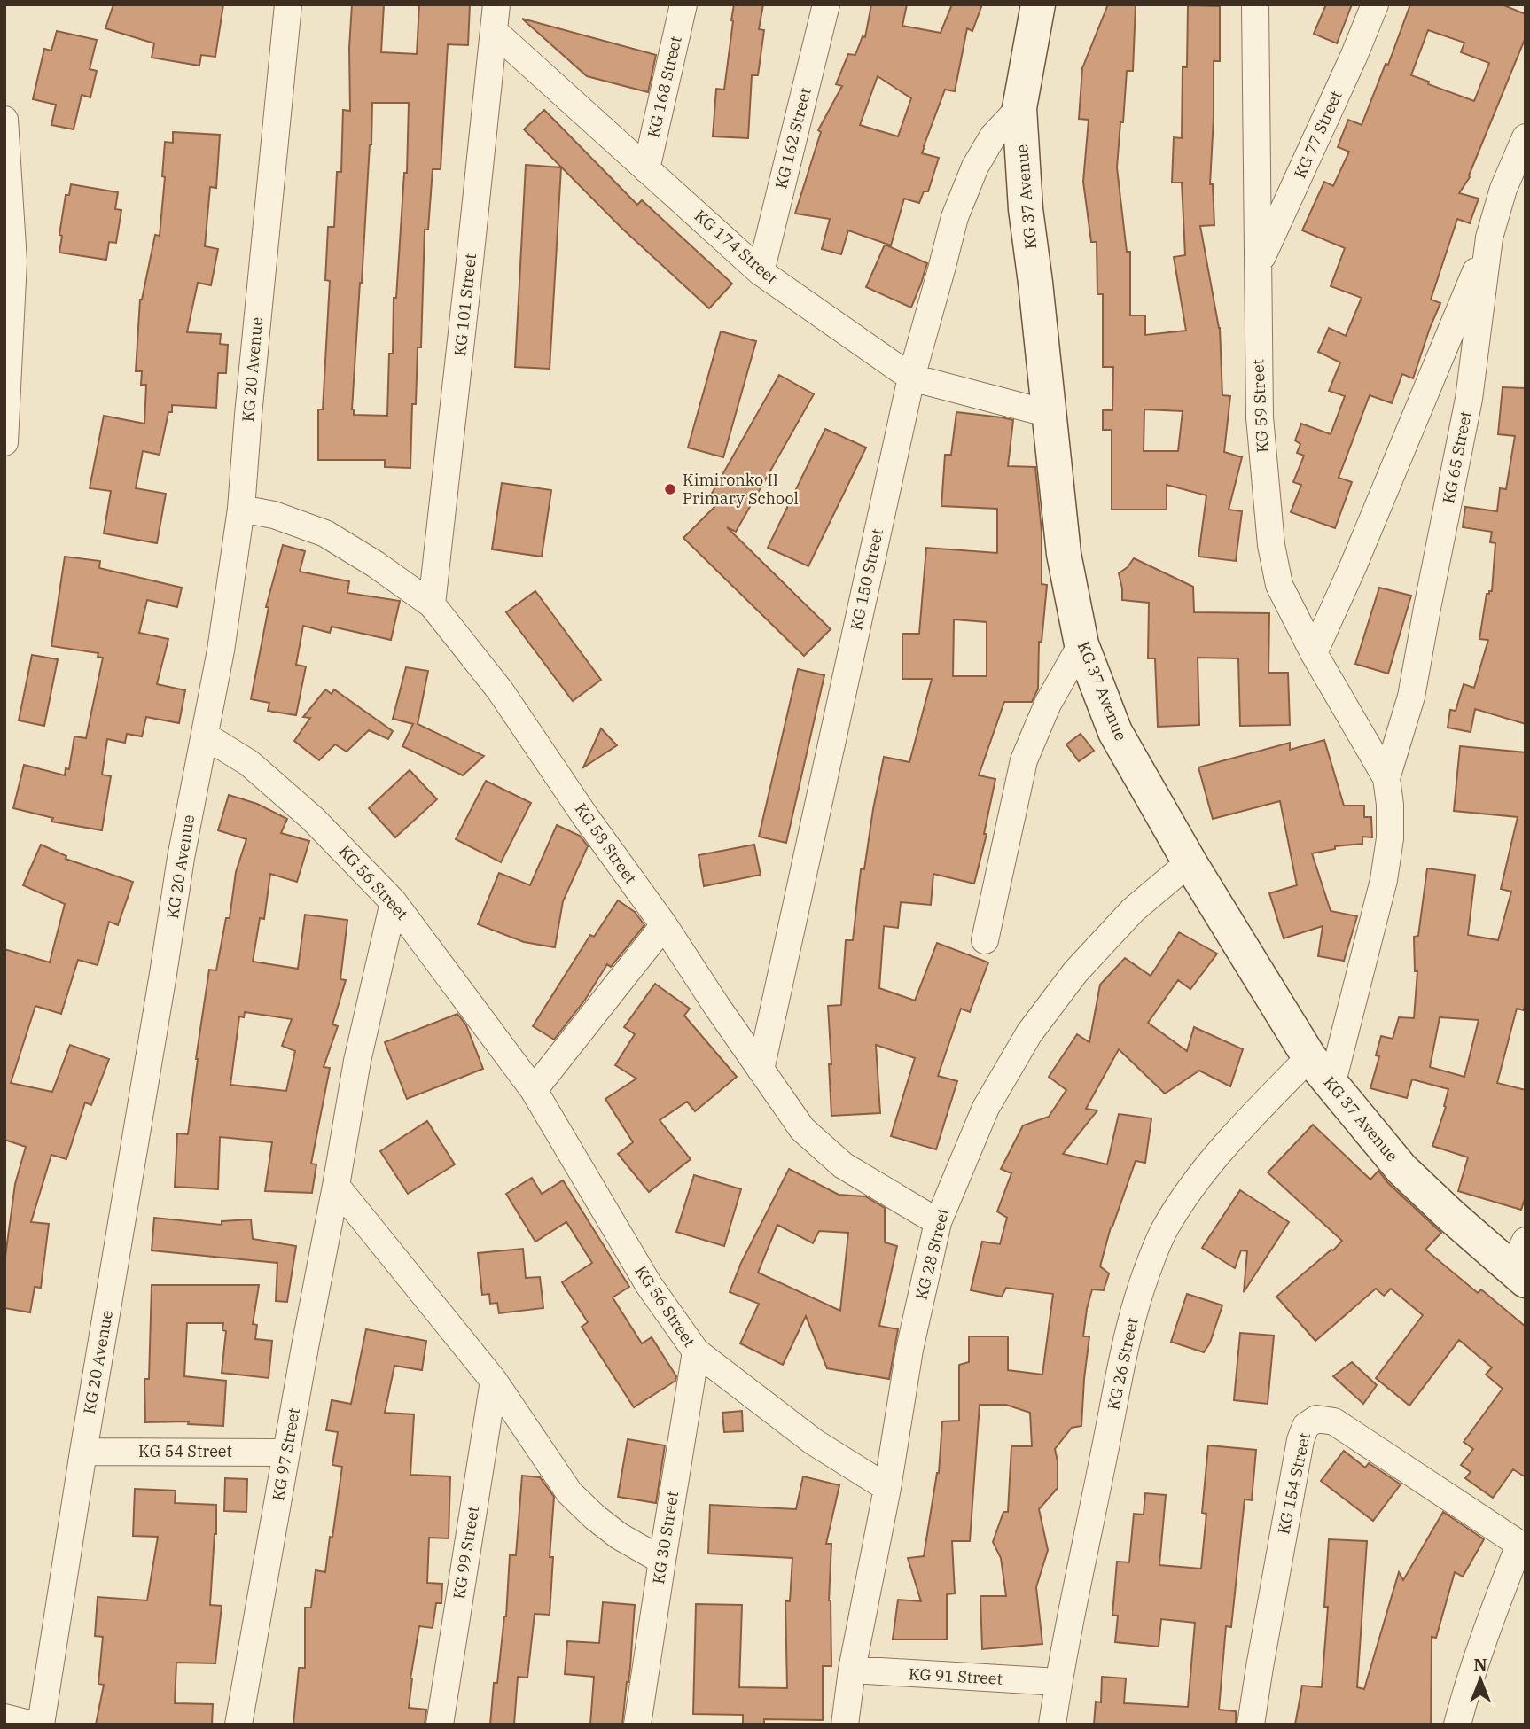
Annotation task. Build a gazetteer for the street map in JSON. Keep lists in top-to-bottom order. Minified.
{"streets":{"street":["KG 168 Street","KG 77 Street","KG 162 Street","KG 37 Avenue","KG 174 Street","KG 101 Street","KG 20 Avenue","KG 59 Street","KG 65 Street","KG 150 Street","KG 58 Street","KG 56 Street","KG 28 Street","KG 26 Street","KG 54 Street","KG 97 Street","KG 154 Street","KG 30 Street","KG 99 Street","KG 91 Street"]},"crossings":[["KG 168 Street","KG 174 Street"],["KG 77 Street","KG 59 Street"],["KG 162 Street","KG 174 Street"],["KG 37 Avenue","KG 174 Street"],["KG 37 Avenue","KG 150 Street"],["KG 37 Avenue","KG 28 Street"],["KG 37 Avenue","KG 26 Street"],["KG 174 Street","KG 101 Street"],["KG 174 Street","KG 150 Street"],["KG 101 Street","KG 58 Street"],["KG 20 Avenue","KG 58 Street"],["KG 20 Avenue","KG 56 Street"],["KG 20 Avenue","KG 54 Street"],["KG 59 Street","KG 65 Street"],["KG 150 Street","KG 58 Street"],["KG 58 Street","KG 28 Street"],["KG 56 Street","KG 28 Street"],["KG 56 Street","KG 97 Street"],["KG 56 Street","KG 30 Street"],["KG 28 Street","KG 91 Street"],["KG 26 Street","KG 91 Street"],["KG 54 Street","KG 97 Street"]],"places":["Kimironko II Primary School"],"north":"top"}
